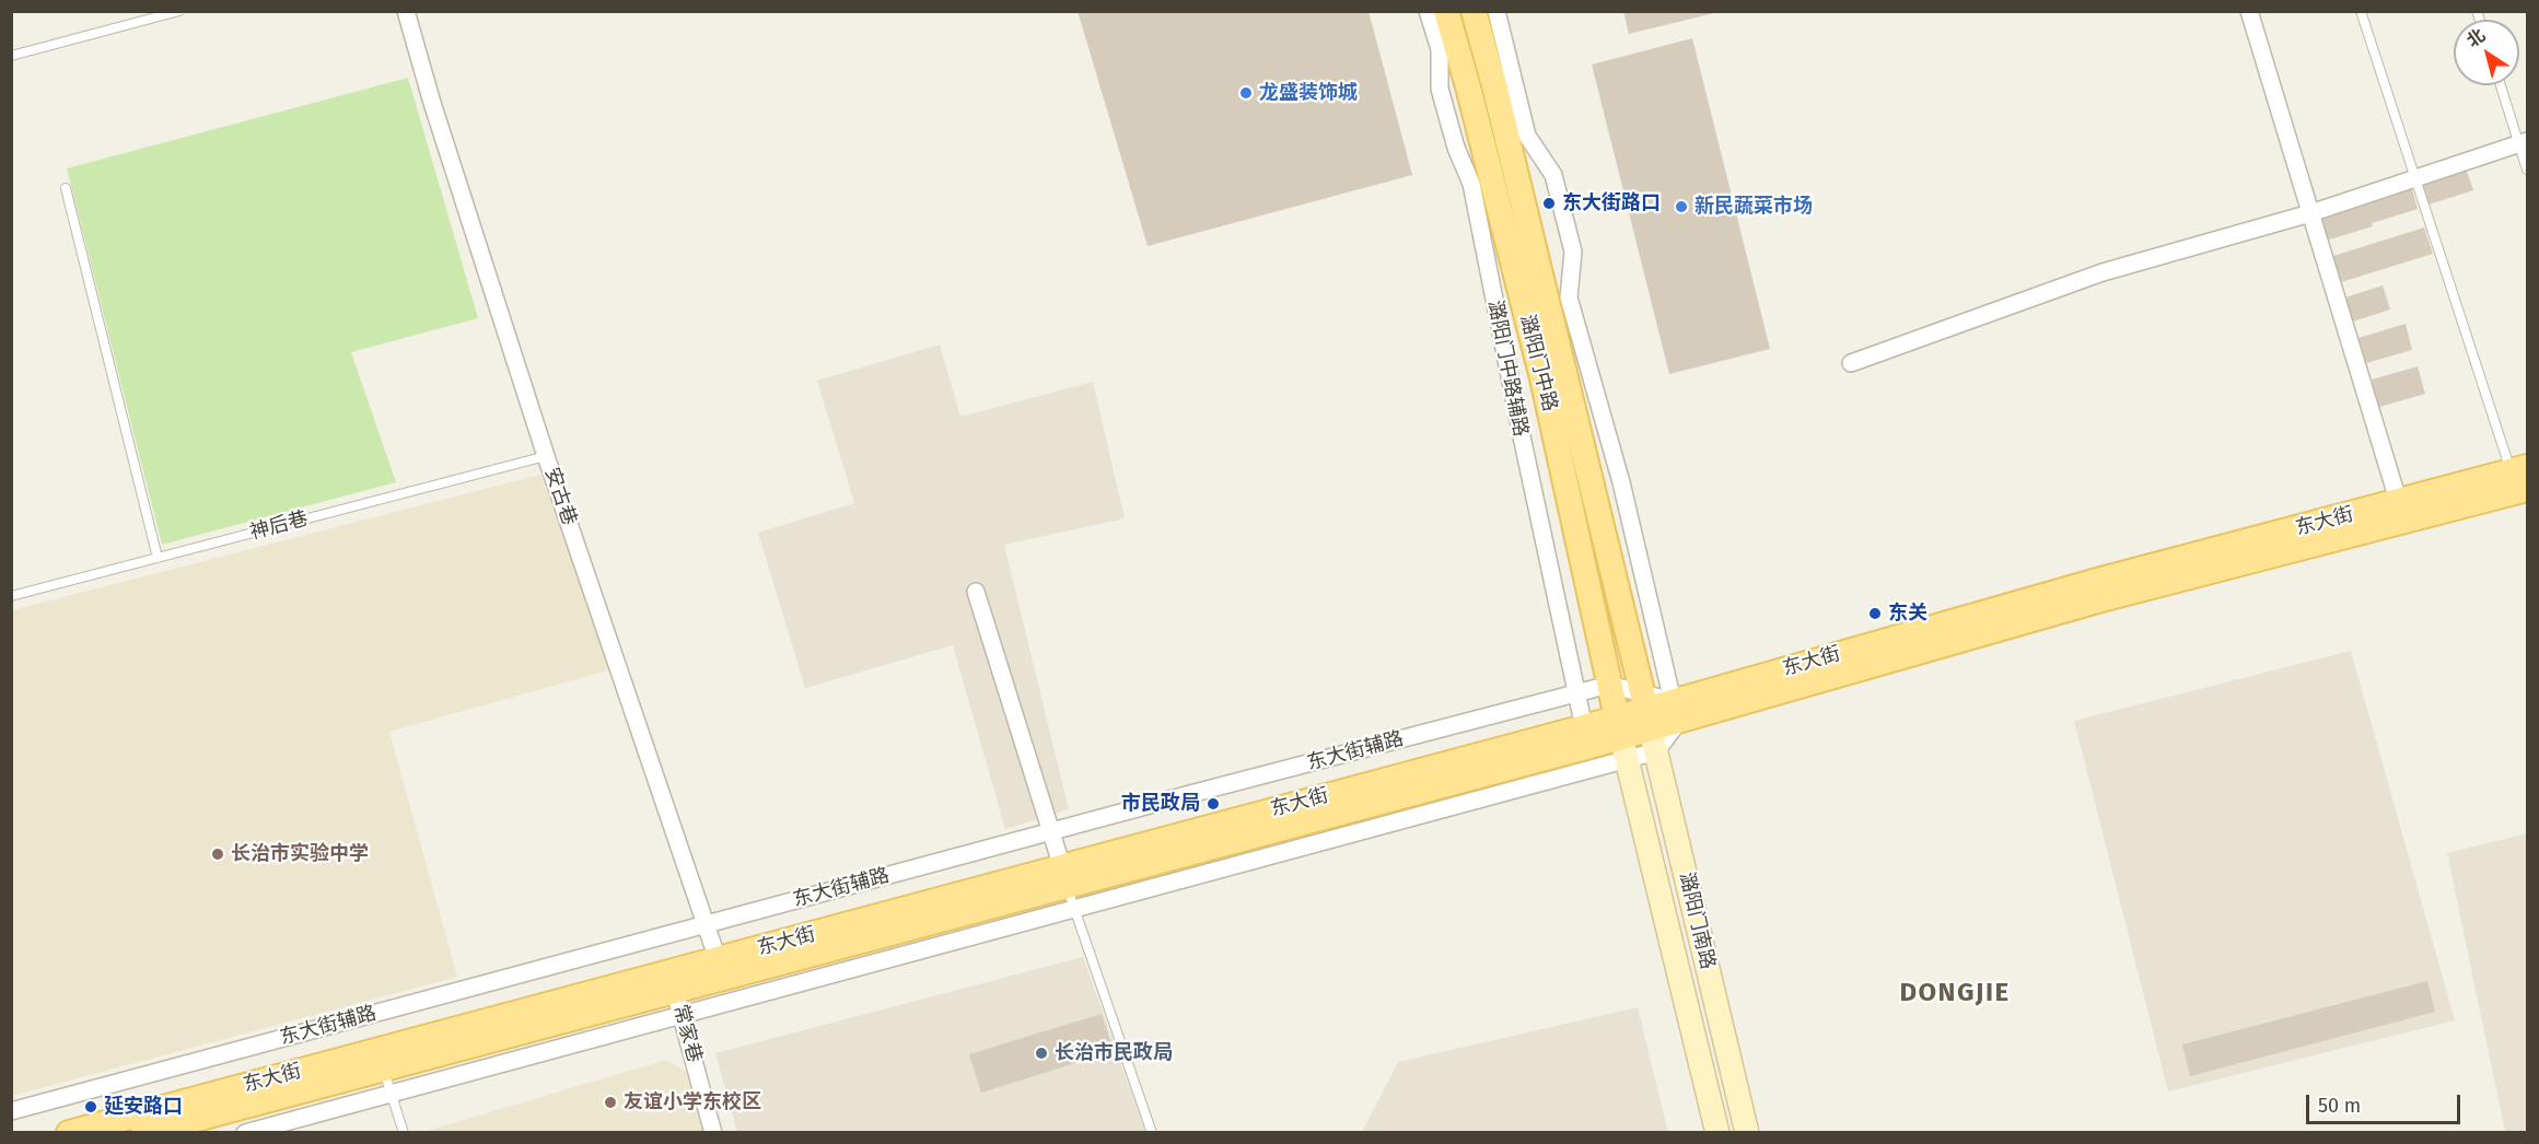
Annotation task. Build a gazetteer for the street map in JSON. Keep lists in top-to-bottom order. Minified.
{"streets":{"main road":["潞阳门中路","东大街","潞阳门南路"],"street":["潞阳门中路辅路","安古巷","东大街辅路","常家巷"],"lane":["神后巷"]},"crossings":[["潞阳门中路","东大街"],["潞阳门中路","东大街辅路"],["潞阳门中路","潞阳门南路"],["潞阳门中路辅路","东大街"],["潞阳门中路辅路","东大街辅路"],["安古巷","东大街"],["安古巷","神后巷"],["安古巷","东大街辅路"],["东大街","东大街辅路"],["东大街","潞阳门南路"],["东大街","常家巷"],["东大街辅路","潞阳门南路"]],"districts":["DONGJIE"],"places":["龙盛装饰城","东大街路口","新民蔬菜市场","东关","市民政局","长治市实验中学","长治市民政局","友谊小学东校区","延安路口"],"scale_bar":"50 m","north":"top left"}
